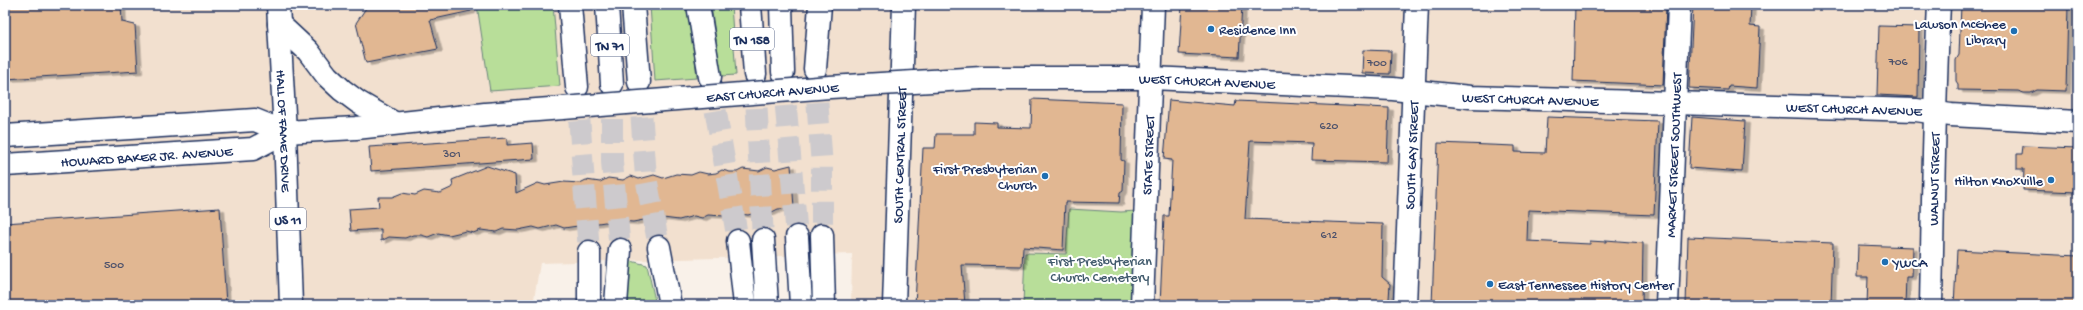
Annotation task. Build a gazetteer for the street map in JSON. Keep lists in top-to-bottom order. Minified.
{"streets":{"main road":["TN 158","TN 71","WEST CHURCH AVENUE","EAST CHURCH AVENUE","HALL OF FAME DRIVE","SOUTH CENTRAL STREET","STATE STREET","SOUTH GAY STREET","MARKET STREET SOUTHWEST","HOWARD BAKER JR. AVENUE","WALNUT STREET","US 11"]},"crossings":[["WEST CHURCH AVENUE","EAST CHURCH AVENUE"],["WEST CHURCH AVENUE","STATE STREET"],["WEST CHURCH AVENUE","SOUTH GAY STREET"],["WEST CHURCH AVENUE","MARKET STREET SOUTHWEST"],["WEST CHURCH AVENUE","WALNUT STREET"],["EAST CHURCH AVENUE","HOWARD BAKER JR. AVENUE"],["HALL OF FAME DRIVE","HOWARD BAKER JR. AVENUE"]],"parks":["First Presbyterian Church Cemetery"],"places":["Residence Inn","Lawson McGhee Library","First Presbyterian Church","Hilton Knoxville","YWCA","East Tennessee History Center"],"house_numbers":["706","700","620","301","612","500"]}
